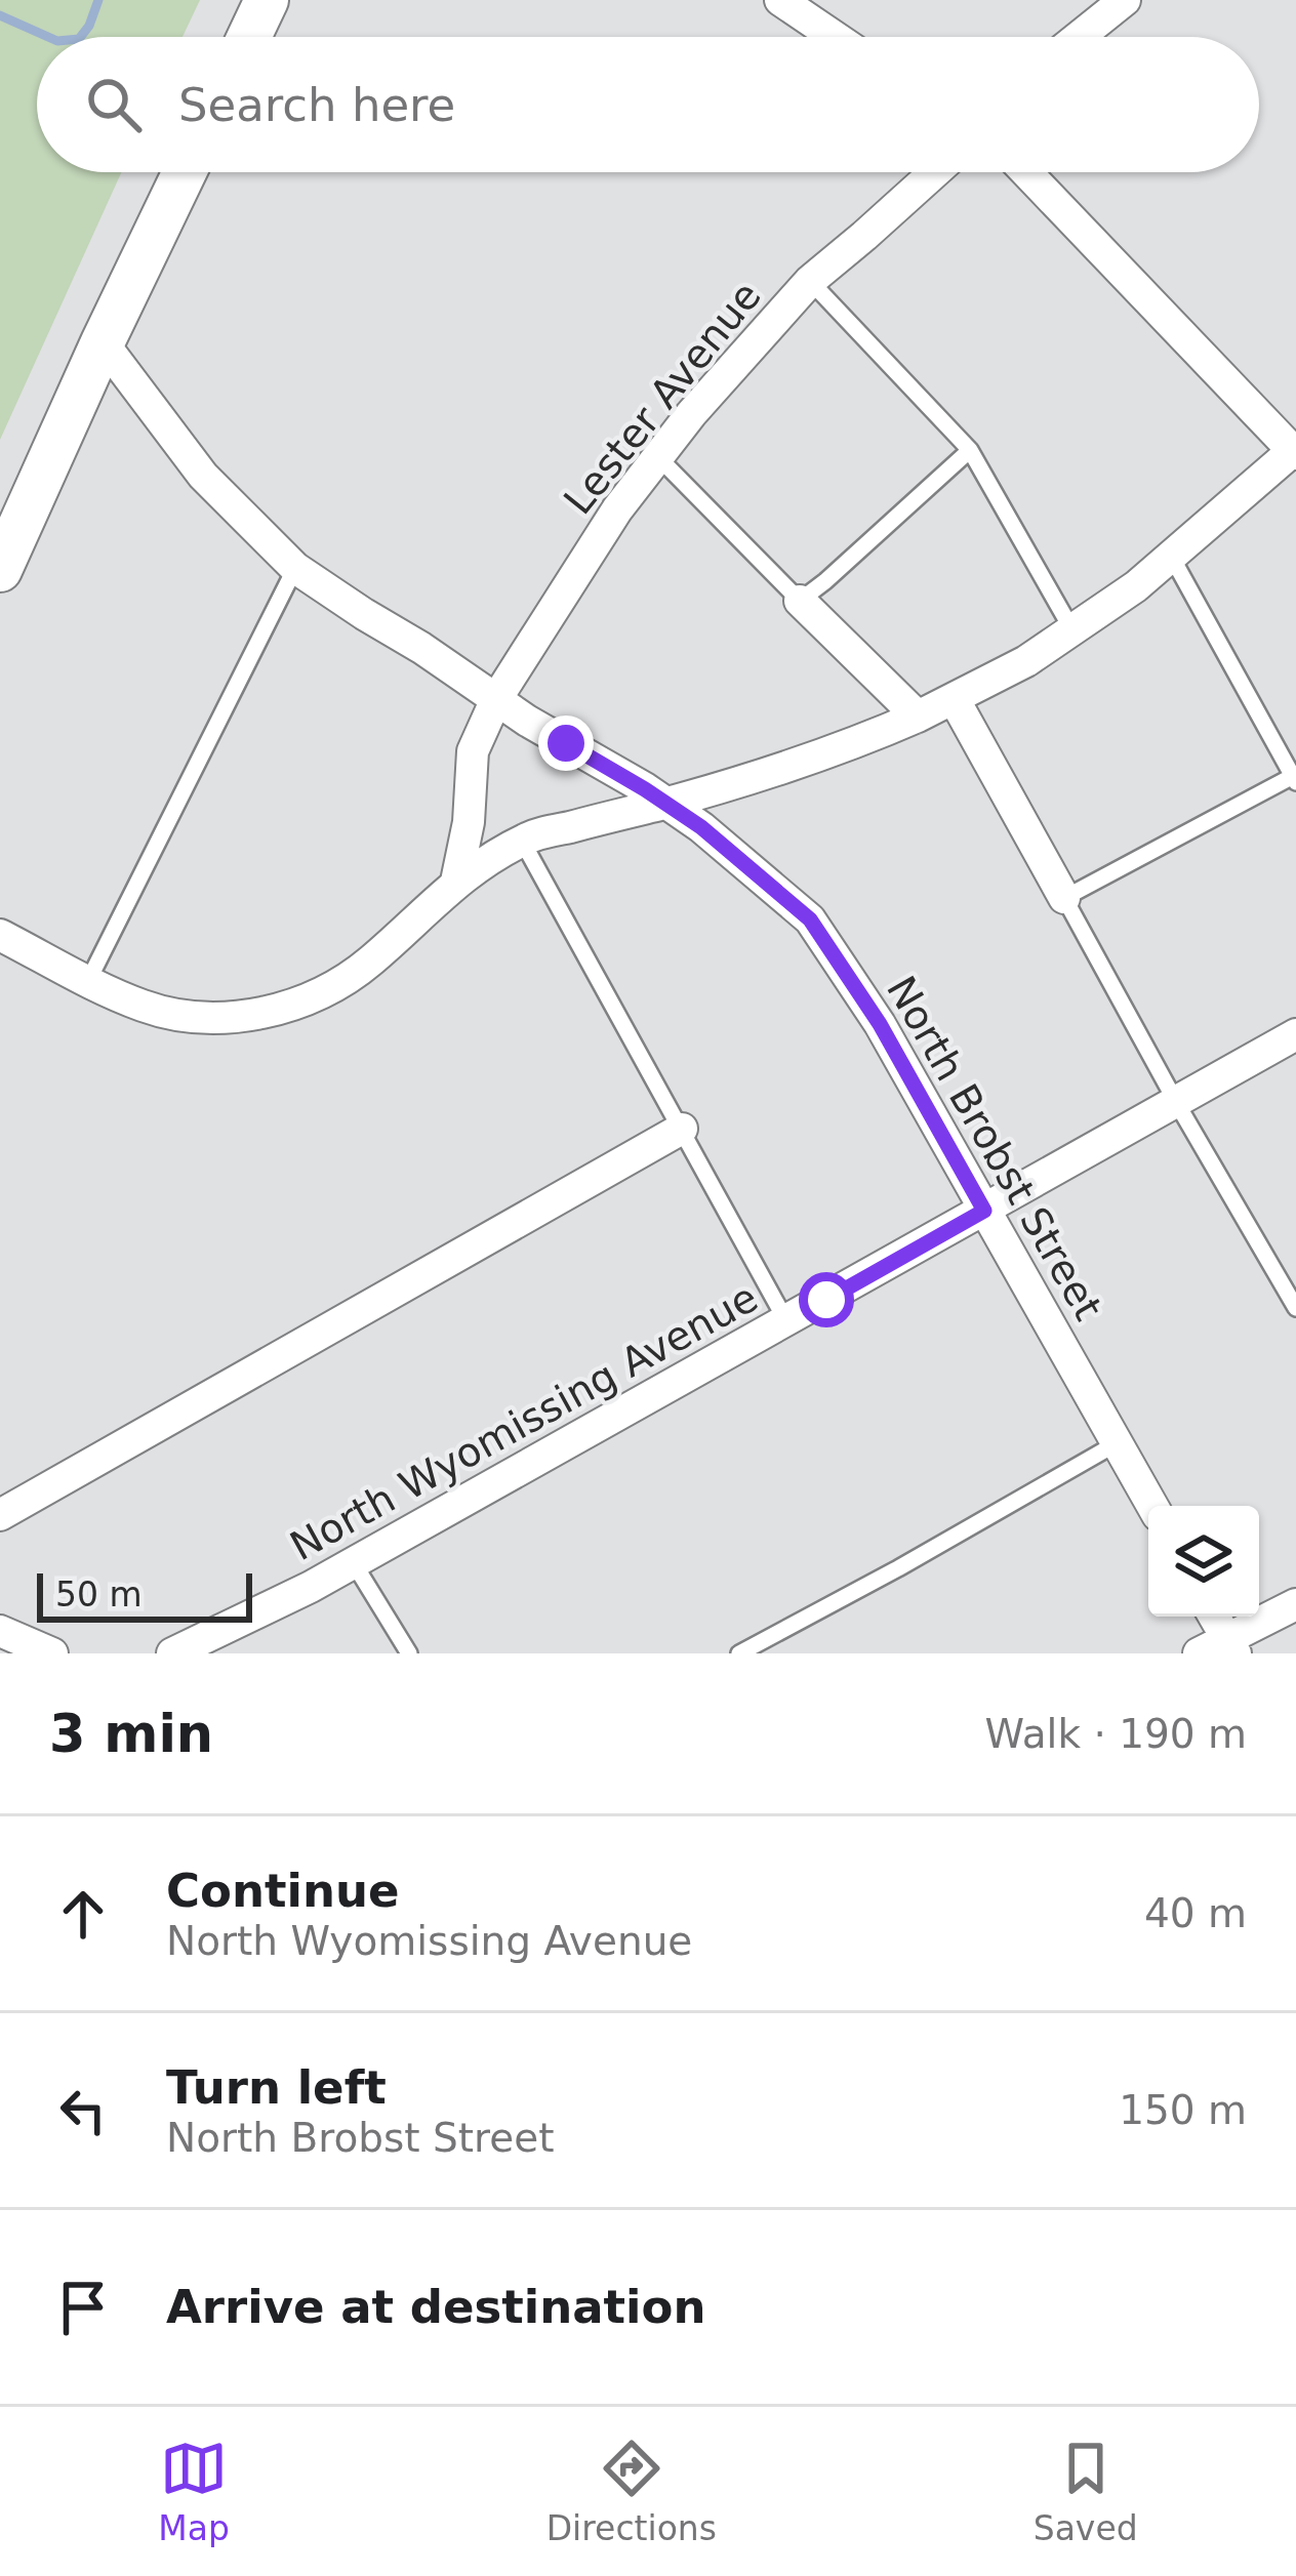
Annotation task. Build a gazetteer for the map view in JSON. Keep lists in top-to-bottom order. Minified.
{"streets":{"street":["Lester Avenue","North Brobst Street","North Wyomissing Avenue"]},"crossings":[["Lester Avenue","North Brobst Street"],["North Brobst Street","North Wyomissing Avenue"]],"scale_bar":"50 m","page":{"search":"Search here","scale":"50 m","heading":["3 min","Walk · 190 m"],"list":[["Continue","North Wyomissing Avenue","40 m"],["Turn left","North Brobst Street","150 m"],"Arrive at destination"],"nav":["Map","Directions","Saved"]}}
